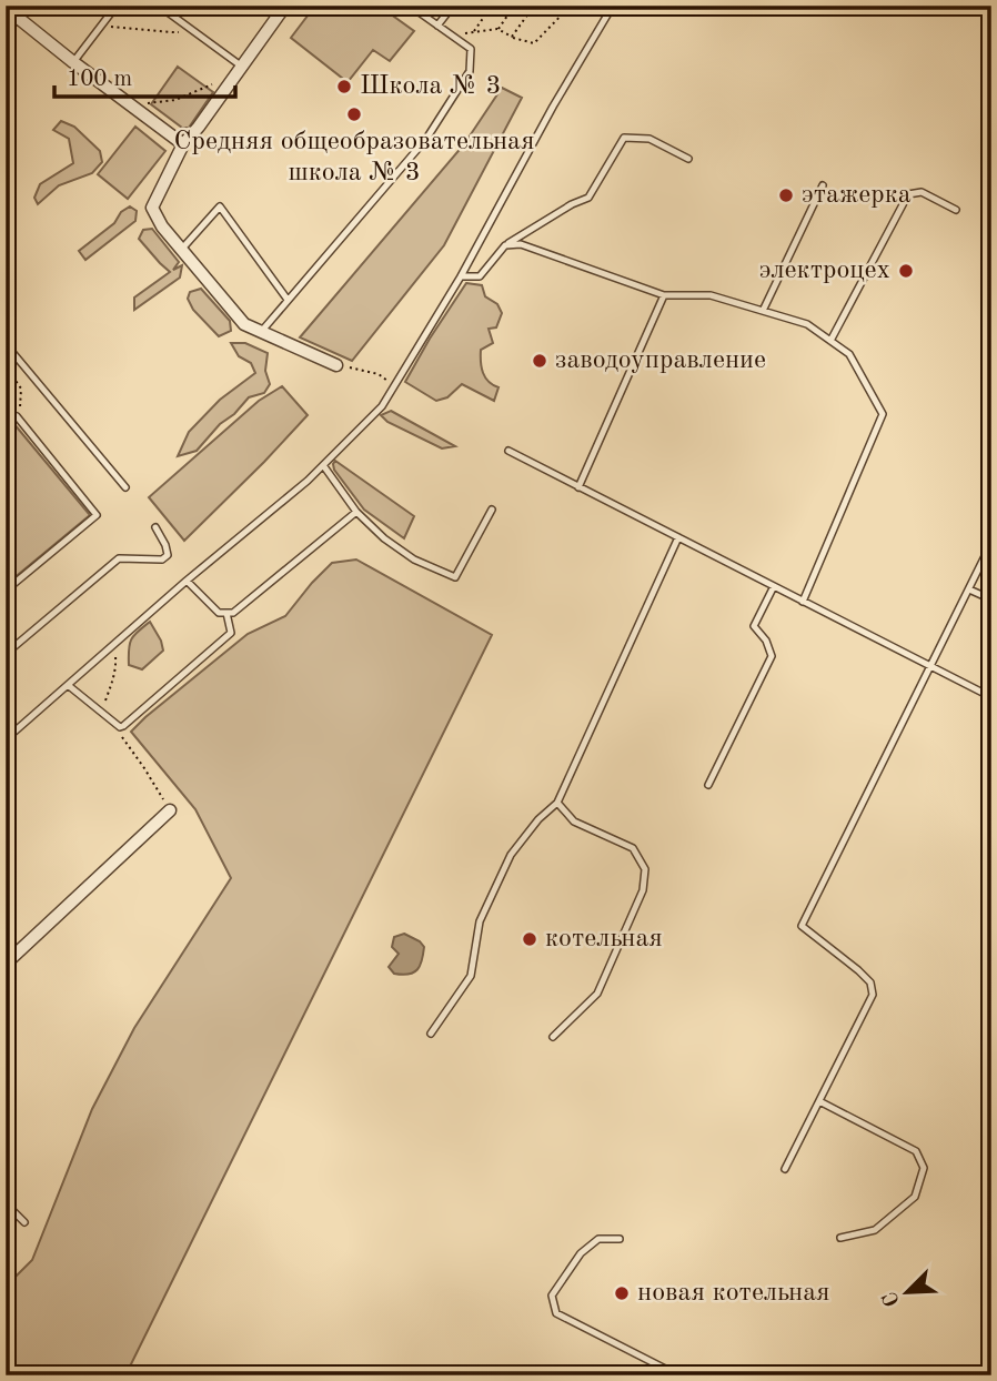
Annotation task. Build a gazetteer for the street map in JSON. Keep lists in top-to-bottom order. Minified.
{"places":["Школа № 3","Средняя общеобразовательная школа № 3","этажерка","электроцех","заводоуправление","котельная","новая котельная"],"scale_bar":"100 m","north":"bottom left"}
